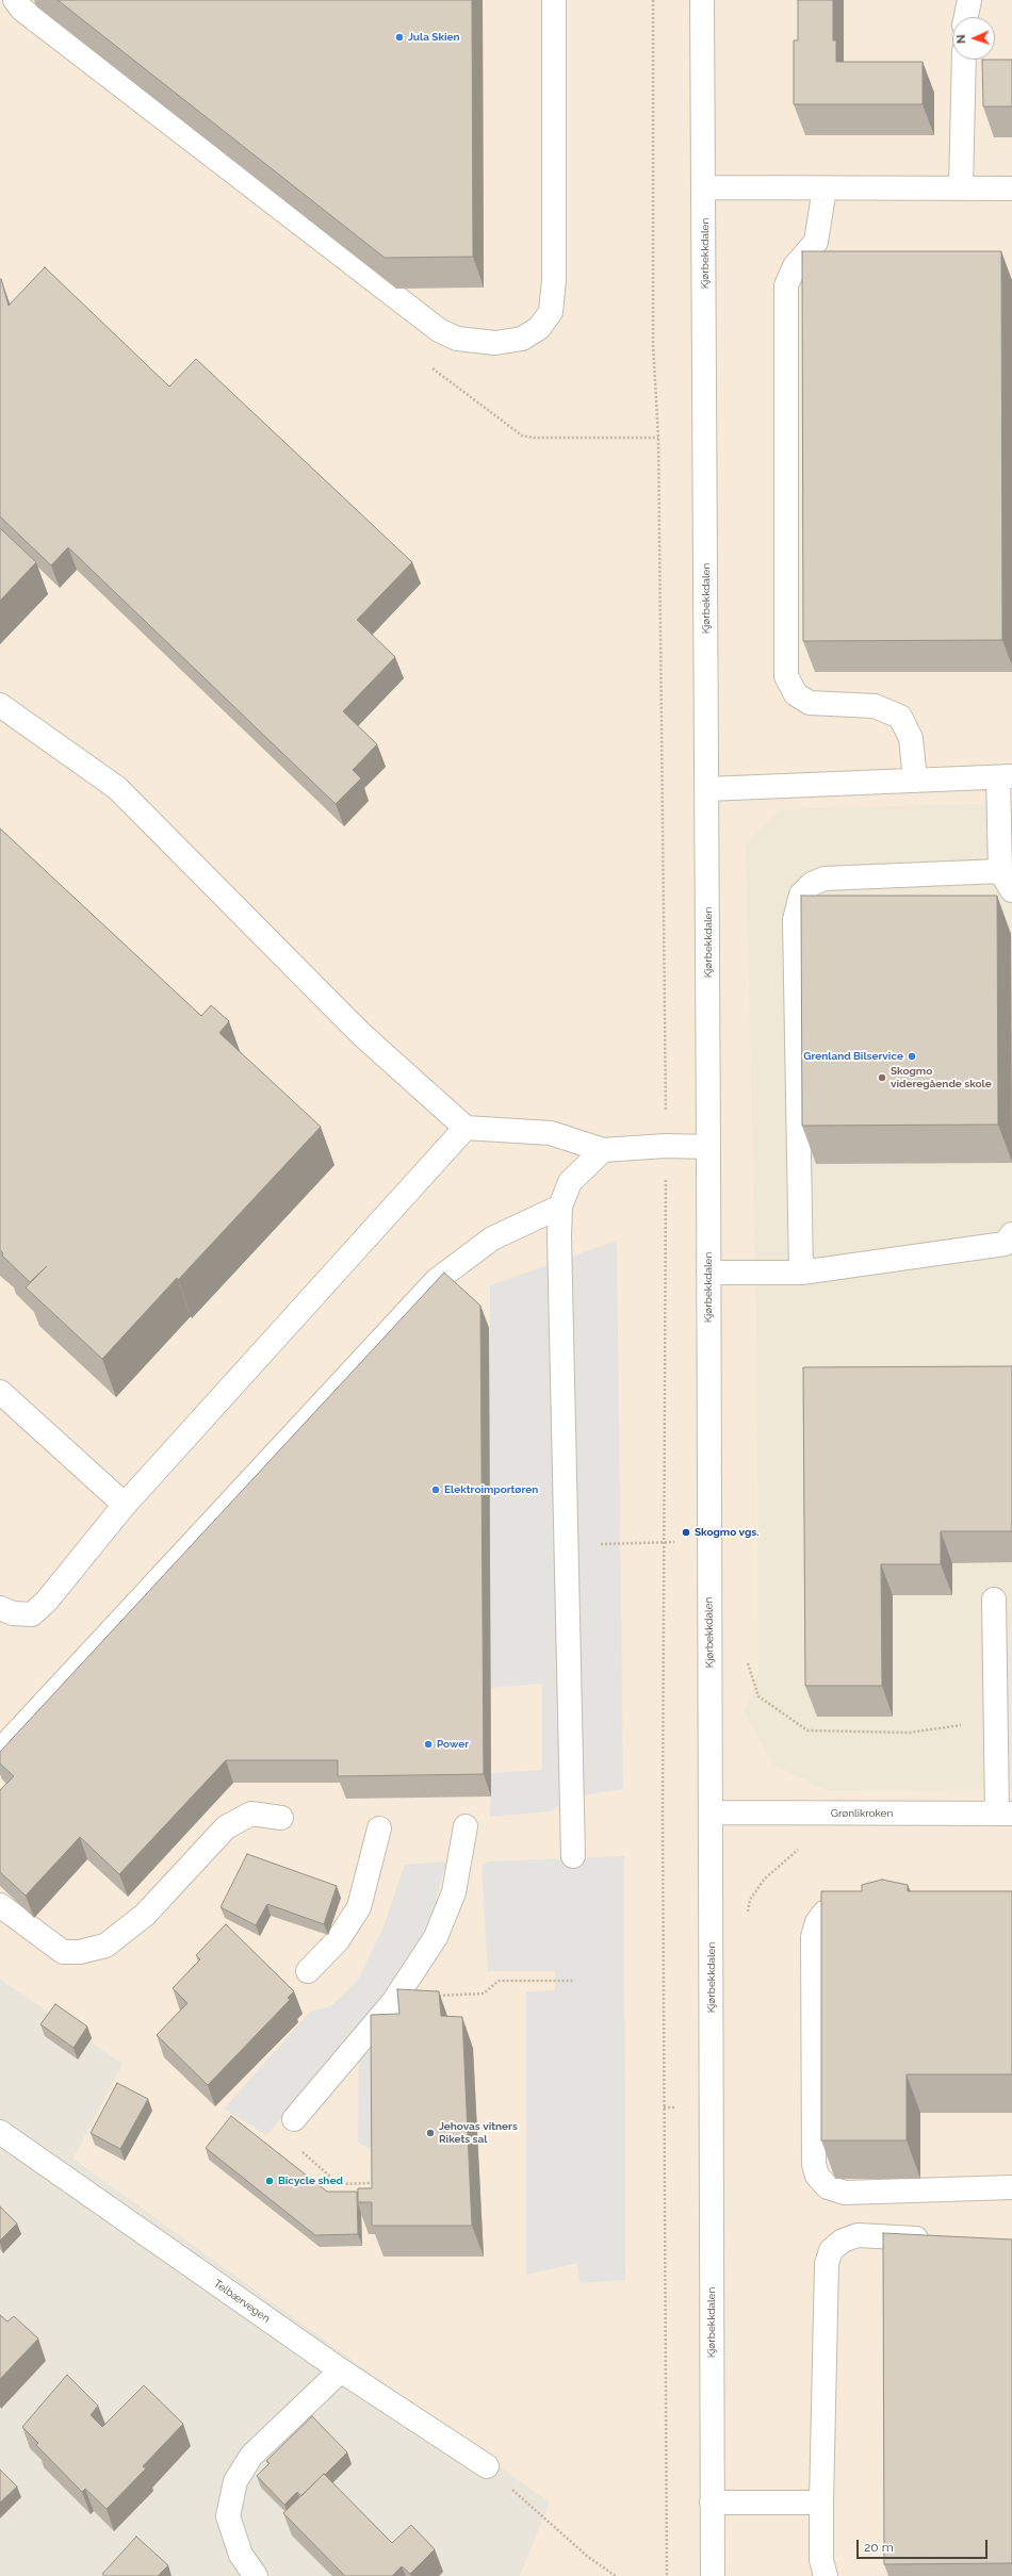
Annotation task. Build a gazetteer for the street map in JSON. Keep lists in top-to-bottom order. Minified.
{"streets":{"street":["Kjørbekkdalen","Grønlikroken","Telbærvegen"]},"crossings":[["Kjørbekkdalen","Grønlikroken"]],"places":["Jula Skien","Grenland Bilservice","Skogmo videregående skole","Elektroimportøren","Skogmo vgs.","Power","Jehovas vitners Rikets sal","Bicycle shed"],"scale_bar":"20 m","north":"left"}
